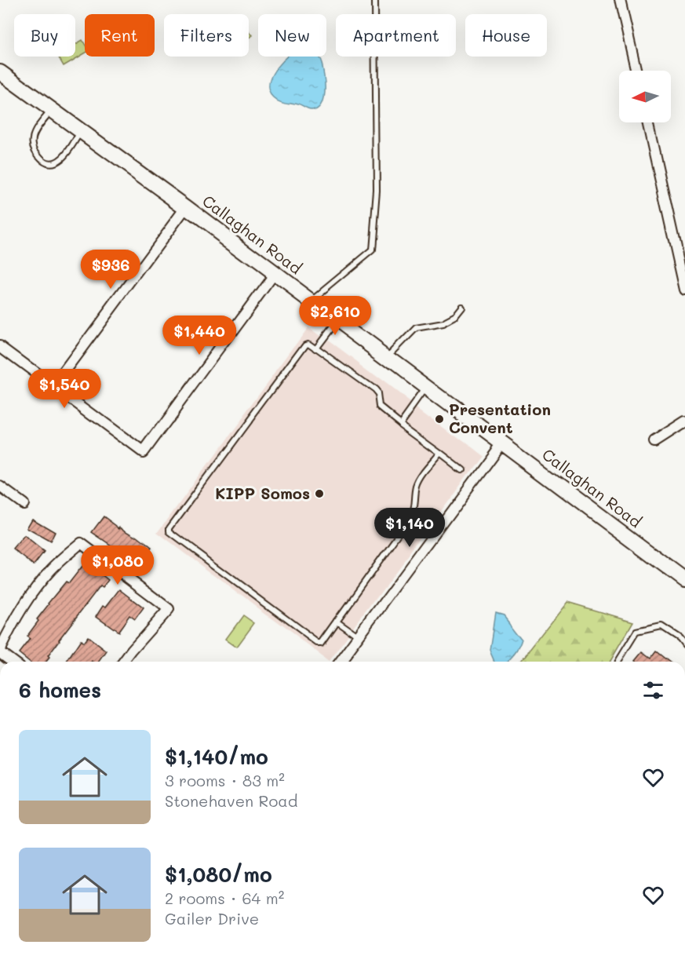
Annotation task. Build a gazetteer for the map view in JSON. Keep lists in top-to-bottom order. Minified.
{"streets":{"main road":["Callaghan Road"]},"places":["Presentation Convent","KIPP Somos"],"north":"left","page":{"chip":["Buy","Rent","Filters","New","Apartment","House"],"price":["$936","$2,610","$1,440","$1,540","$1,140","$1,080"],"heading":"6 homes","list":[{"name":"$1,140/mo","note":"3 rooms · 83 m² · Stonehaven Road"},{"name":"$1,080/mo","note":"2 rooms · 64 m² · Gailer Drive"}]}}
